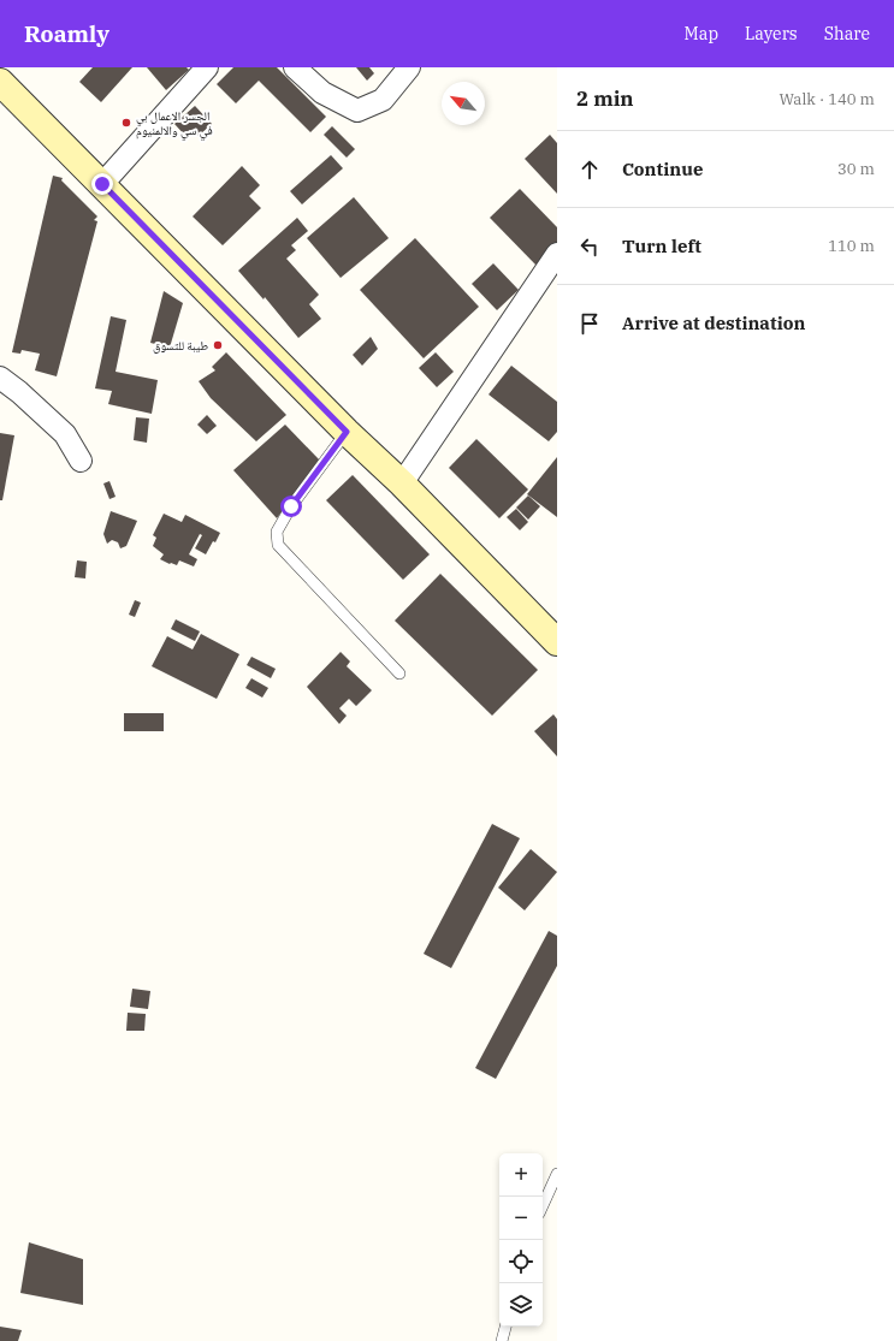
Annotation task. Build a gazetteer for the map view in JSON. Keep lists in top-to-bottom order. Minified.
{"places":["الجسر الاعمال بي في سي والالمنيوم","طيبة للتسوق"],"north":"top left","page":{"header":"Roamly","nav":["Map","Layers","Share"],"heading":["2 min","Walk · 140 m"],"list":[["Continue","30 m"],["Turn left","110 m"],"Arrive at destination"],"map_buttons":["+","−"]}}
